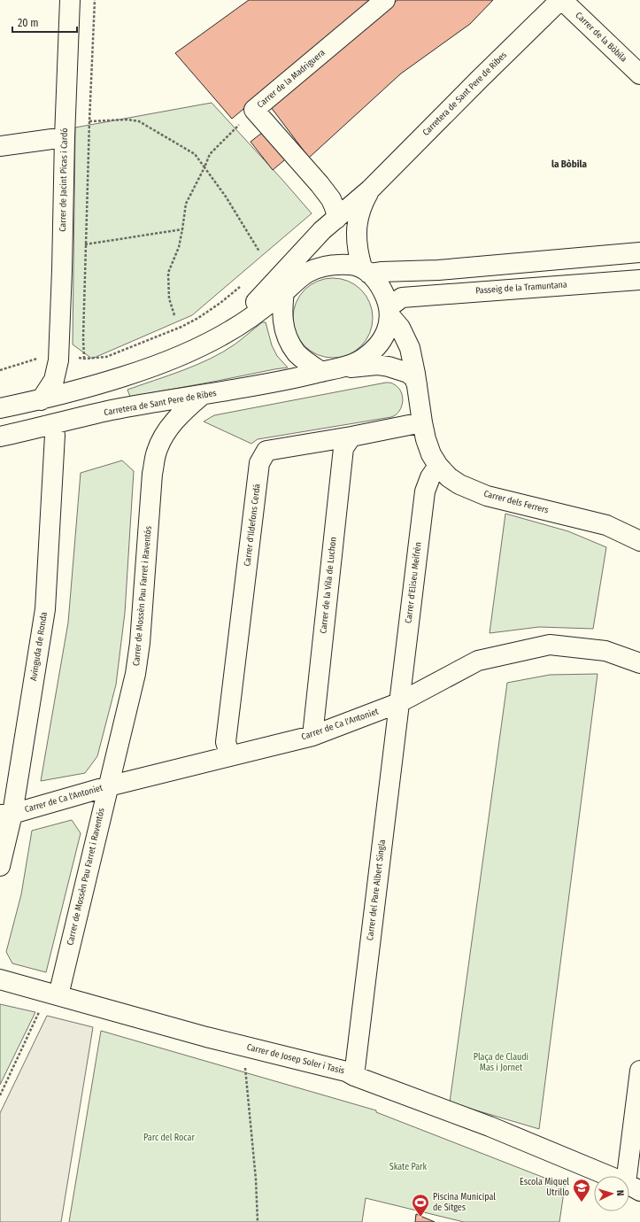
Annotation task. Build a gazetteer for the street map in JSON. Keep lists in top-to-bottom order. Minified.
{"streets":{"street":["Carrer de la Bòbila","Carrer de la Madriguera","Carretera de Sant Pere de Ribes","Carrer de Jacint Picas i Cardó","Passeig de la Tramuntana","Carrer dels Ferrers","Carrer d'Ildefons Cerdá","Carrer d'Eliseu Meifrèn","Carrer de la Vila de Luchon","Carrer de Mossèn Pau Farret i Raventós","Avinguda de Ronda","Carrer de Ca l'Antoniet","Carrer del Pare Albert Singla","Carrer de Josep Soler i Tasis"]},"crossings":[["Carrer de la Bòbila","Carretera de Sant Pere de Ribes"],["Carrer de la Madriguera","Carretera de Sant Pere de Ribes"],["Carretera de Sant Pere de Ribes","Carrer de Jacint Picas i Cardó"],["Carretera de Sant Pere de Ribes","Passeig de la Tramuntana"],["Carretera de Sant Pere de Ribes","Carrer dels Ferrers"],["Carretera de Sant Pere de Ribes","Carrer de Mossèn Pau Farret i Raventós"],["Carretera de Sant Pere de Ribes","Avinguda de Ronda"],["Passeig de la Tramuntana","Carrer dels Ferrers"],["Carrer dels Ferrers","Carrer d'Ildefons Cerdá"],["Carrer dels Ferrers","Carrer d'Eliseu Meifrèn"],["Carrer d'Ildefons Cerdá","Carrer de la Vila de Luchon"],["Carrer d'Ildefons Cerdá","Carrer de Ca l'Antoniet"],["Carrer d'Eliseu Meifrèn","Carrer de Ca l'Antoniet"],["Carrer d'Eliseu Meifrèn","Carrer del Pare Albert Singla"],["Carrer de la Vila de Luchon","Carrer de Ca l'Antoniet"],["Carrer de Mossèn Pau Farret i Raventós","Carrer de Ca l'Antoniet"],["Carrer de Mossèn Pau Farret i Raventós","Carrer de Josep Soler i Tasis"],["Avinguda de Ronda","Carrer de Ca l'Antoniet"],["Carrer de Ca l'Antoniet","Carrer del Pare Albert Singla"],["Carrer del Pare Albert Singla","Carrer de Josep Soler i Tasis"]],"districts":["la Bòbila"],"parks":["Plaça de Claudi Mas i Jornet","Parc del Rocar","Skate Park"],"places":{"school or university":["Escola Miquel Utrillo"],"sports":["Piscina Municipal de Sitges"]},"scale_bar":"20 m","north":"right"}
